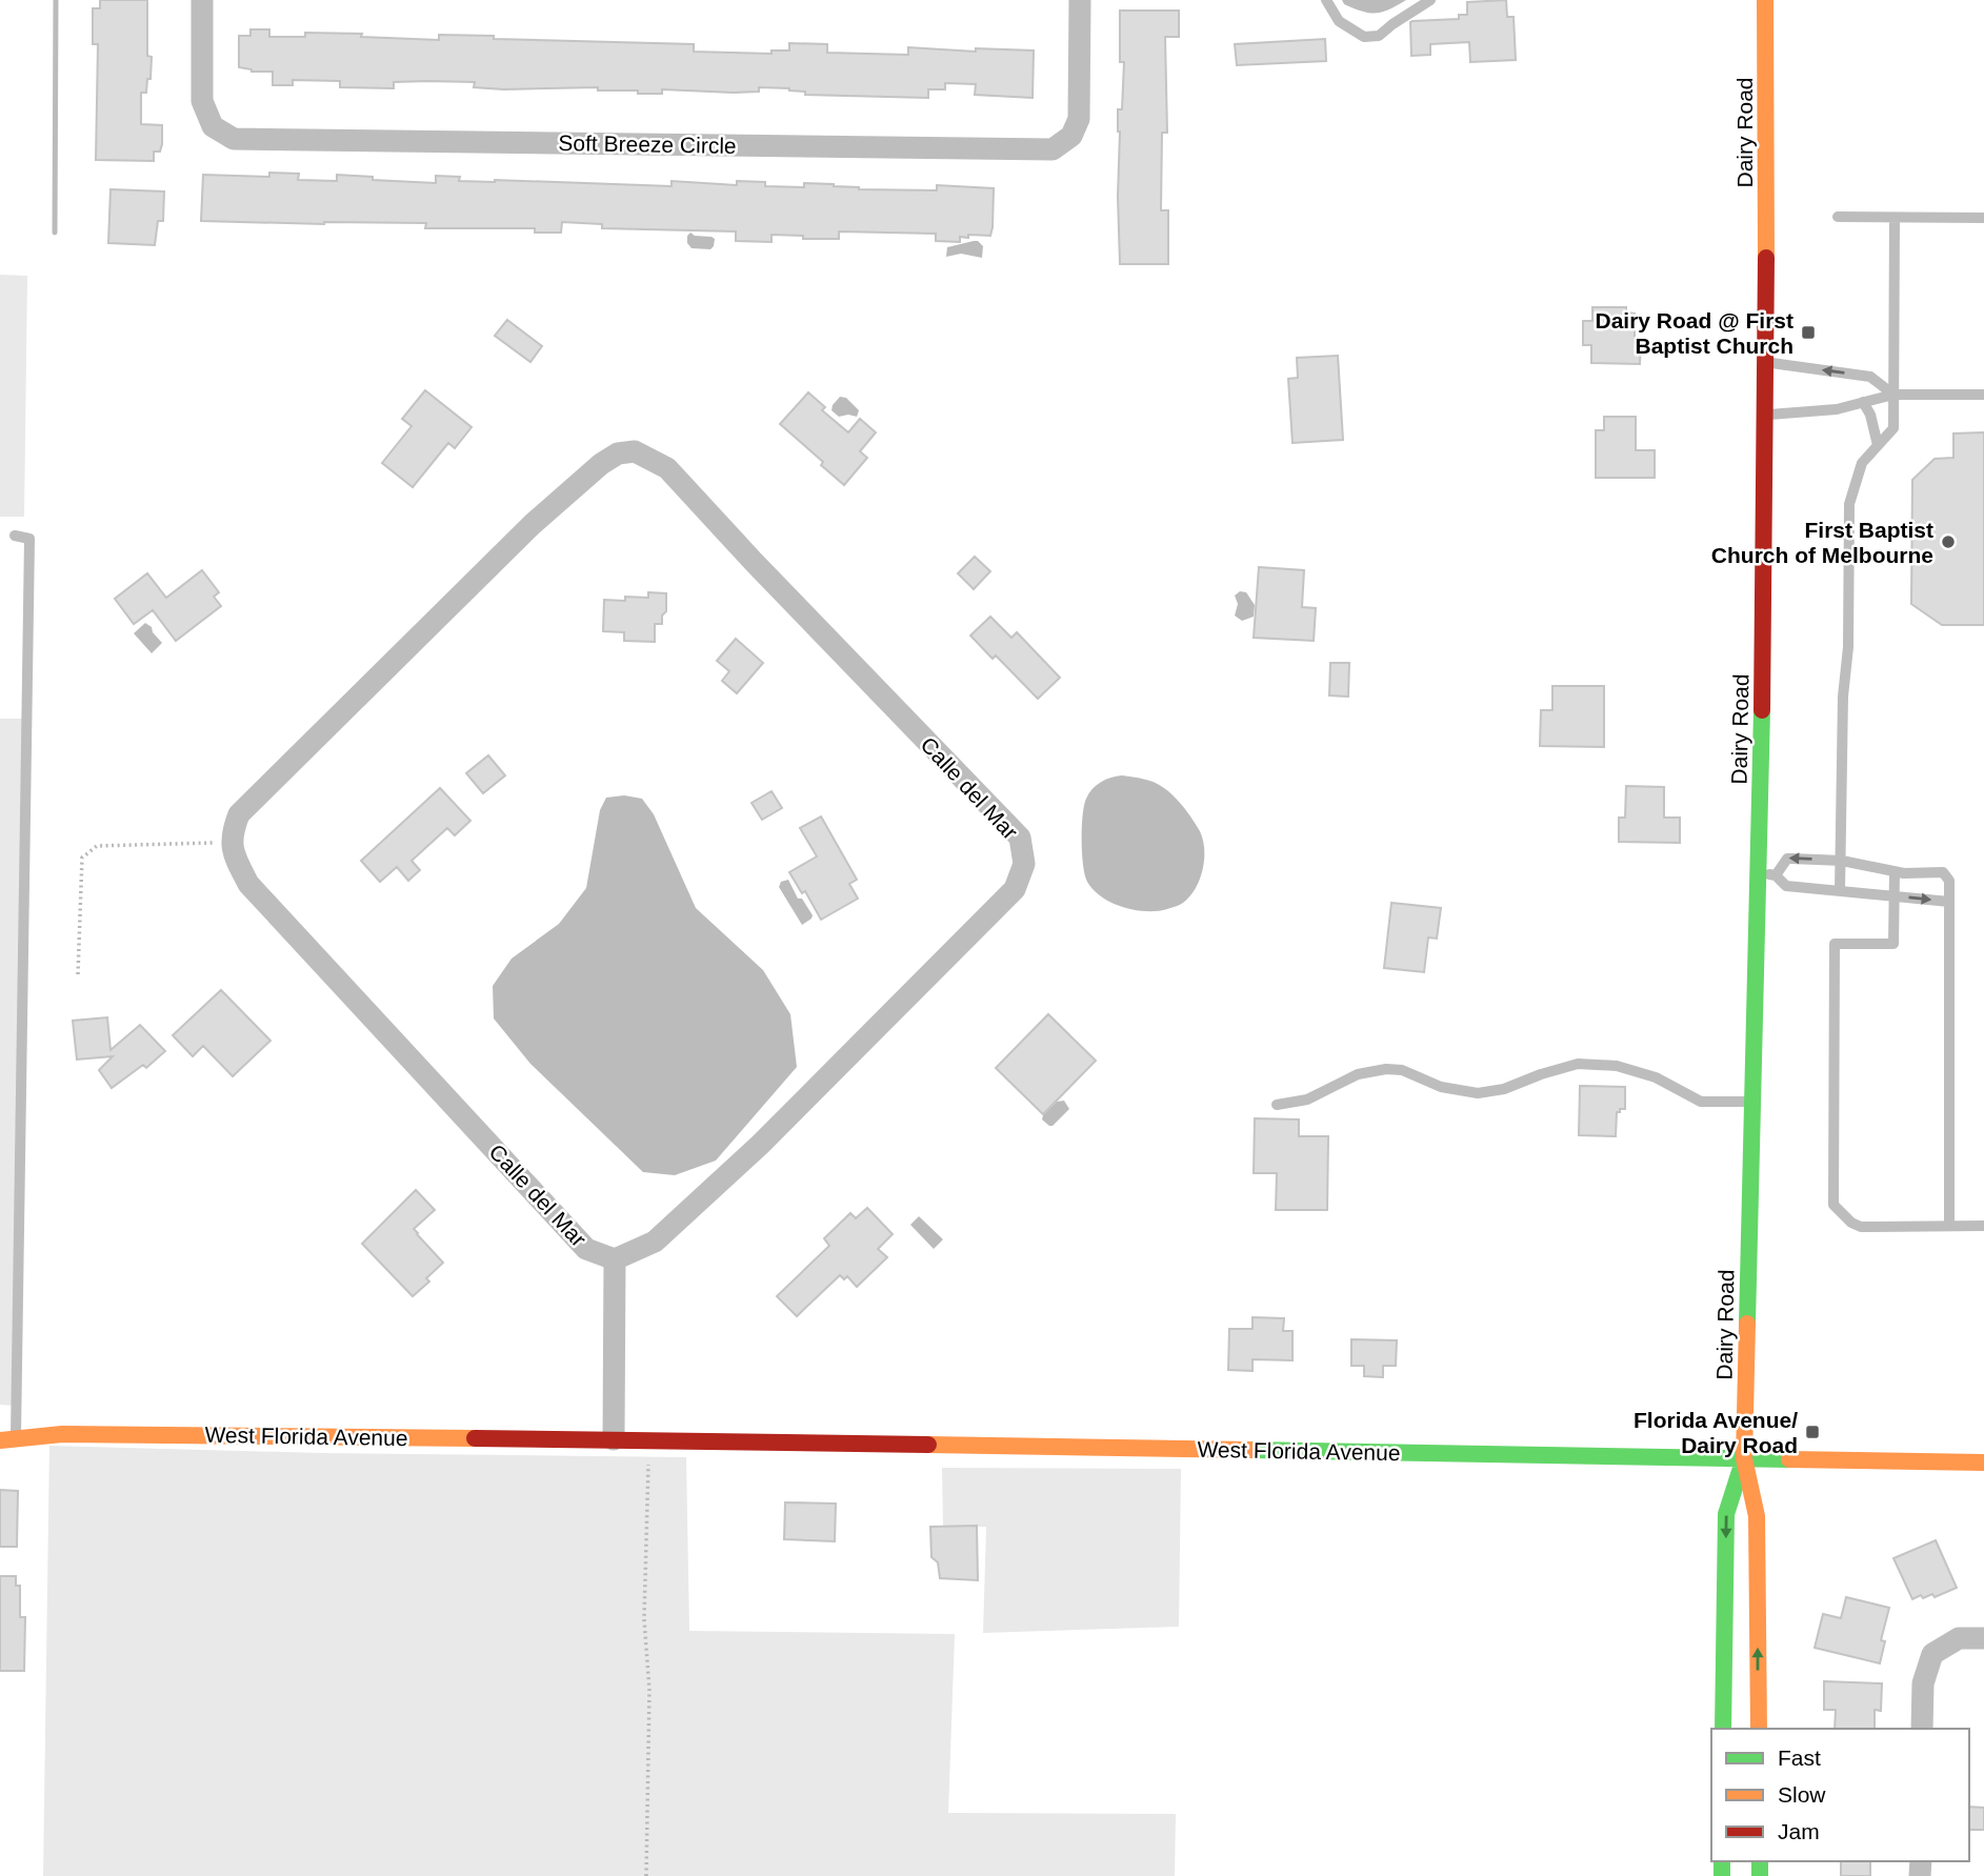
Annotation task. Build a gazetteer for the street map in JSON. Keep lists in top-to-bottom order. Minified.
{"streets":{"street":["Dairy Road","Soft Breeze Circle","Calle del Mar","West Florida Avenue"]},"crossings":[["Dairy Road","West Florida Avenue"]],"places":{"transit":["Dairy Road @ First Baptist Church","Florida Avenue/ Dairy Road"],"other":["First Baptist Church of Melbourne"]},"legend":["Fast","Slow","Jam"]}
